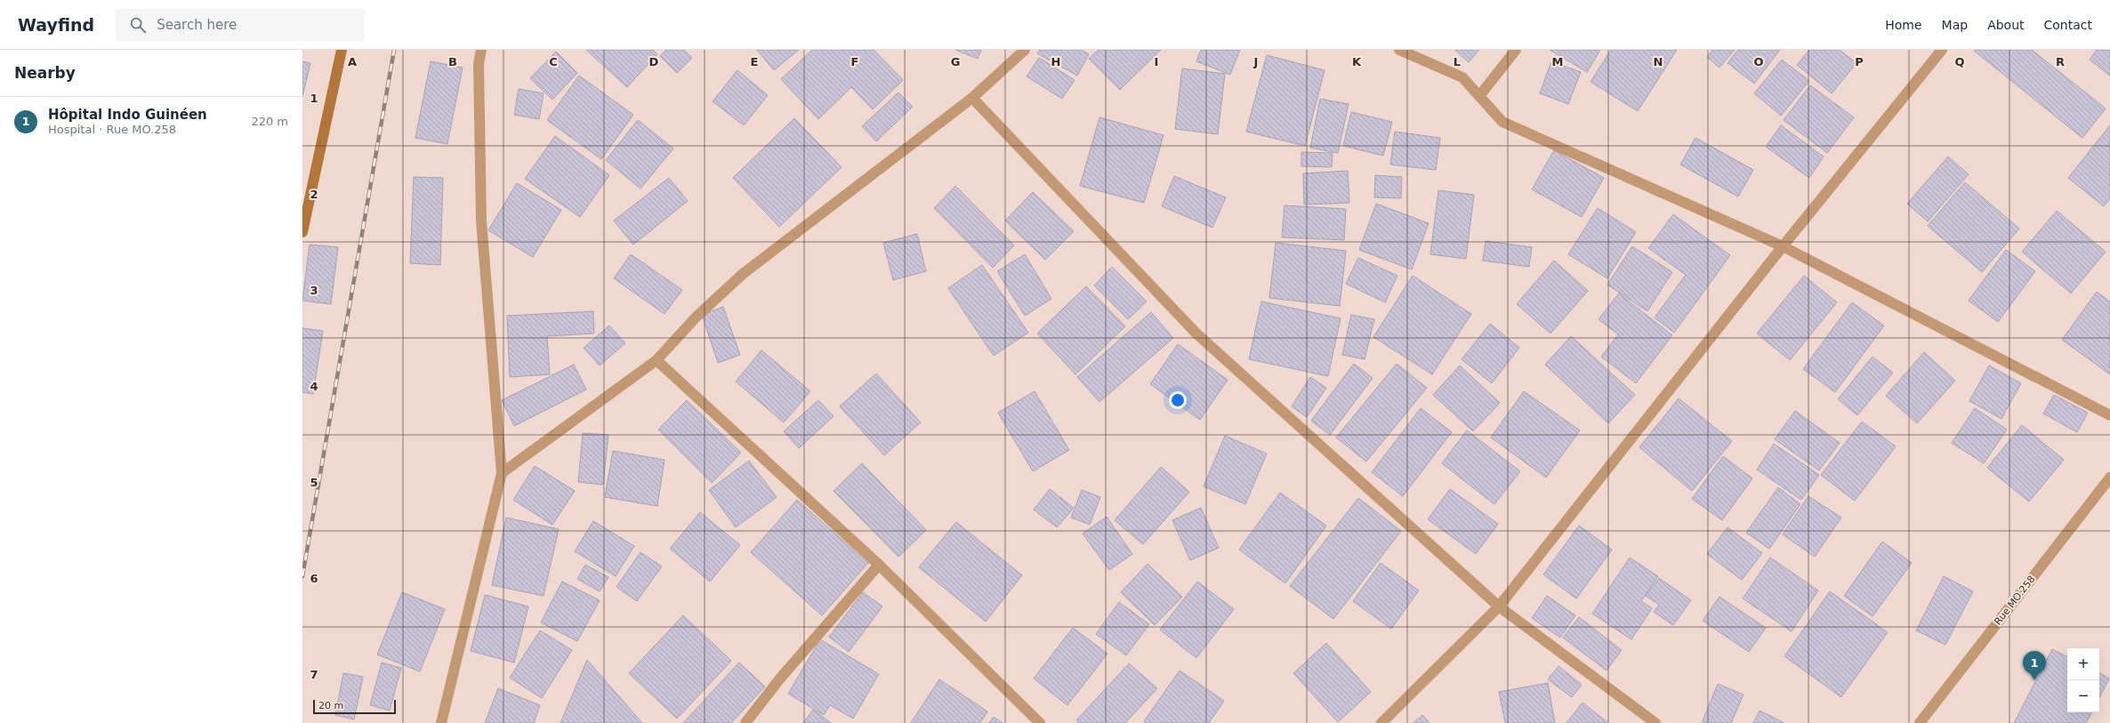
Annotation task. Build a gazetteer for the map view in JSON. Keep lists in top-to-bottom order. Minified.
{"streets":{"street":["Rue MO.258"]},"scale_bar":"20 m","page":{"header":"Wayfind","search":"Search here","nav":["Home","Map","About","Contact"],"heading":"Nearby","list":[{"mark":"1","name":"Hôpital Indo Guinéen","note":"Hospital · Rue MO.258","value":"220 m"}],"map_buttons":["+","−"],"pins":"1","scale":"20 m"},"grid":{"columns":["A","B","C","D","E","F","G","H","I","J","K","L","M","N","O","P","Q","R"],"rows":["1","2","3","4","5","6","7"]}}
